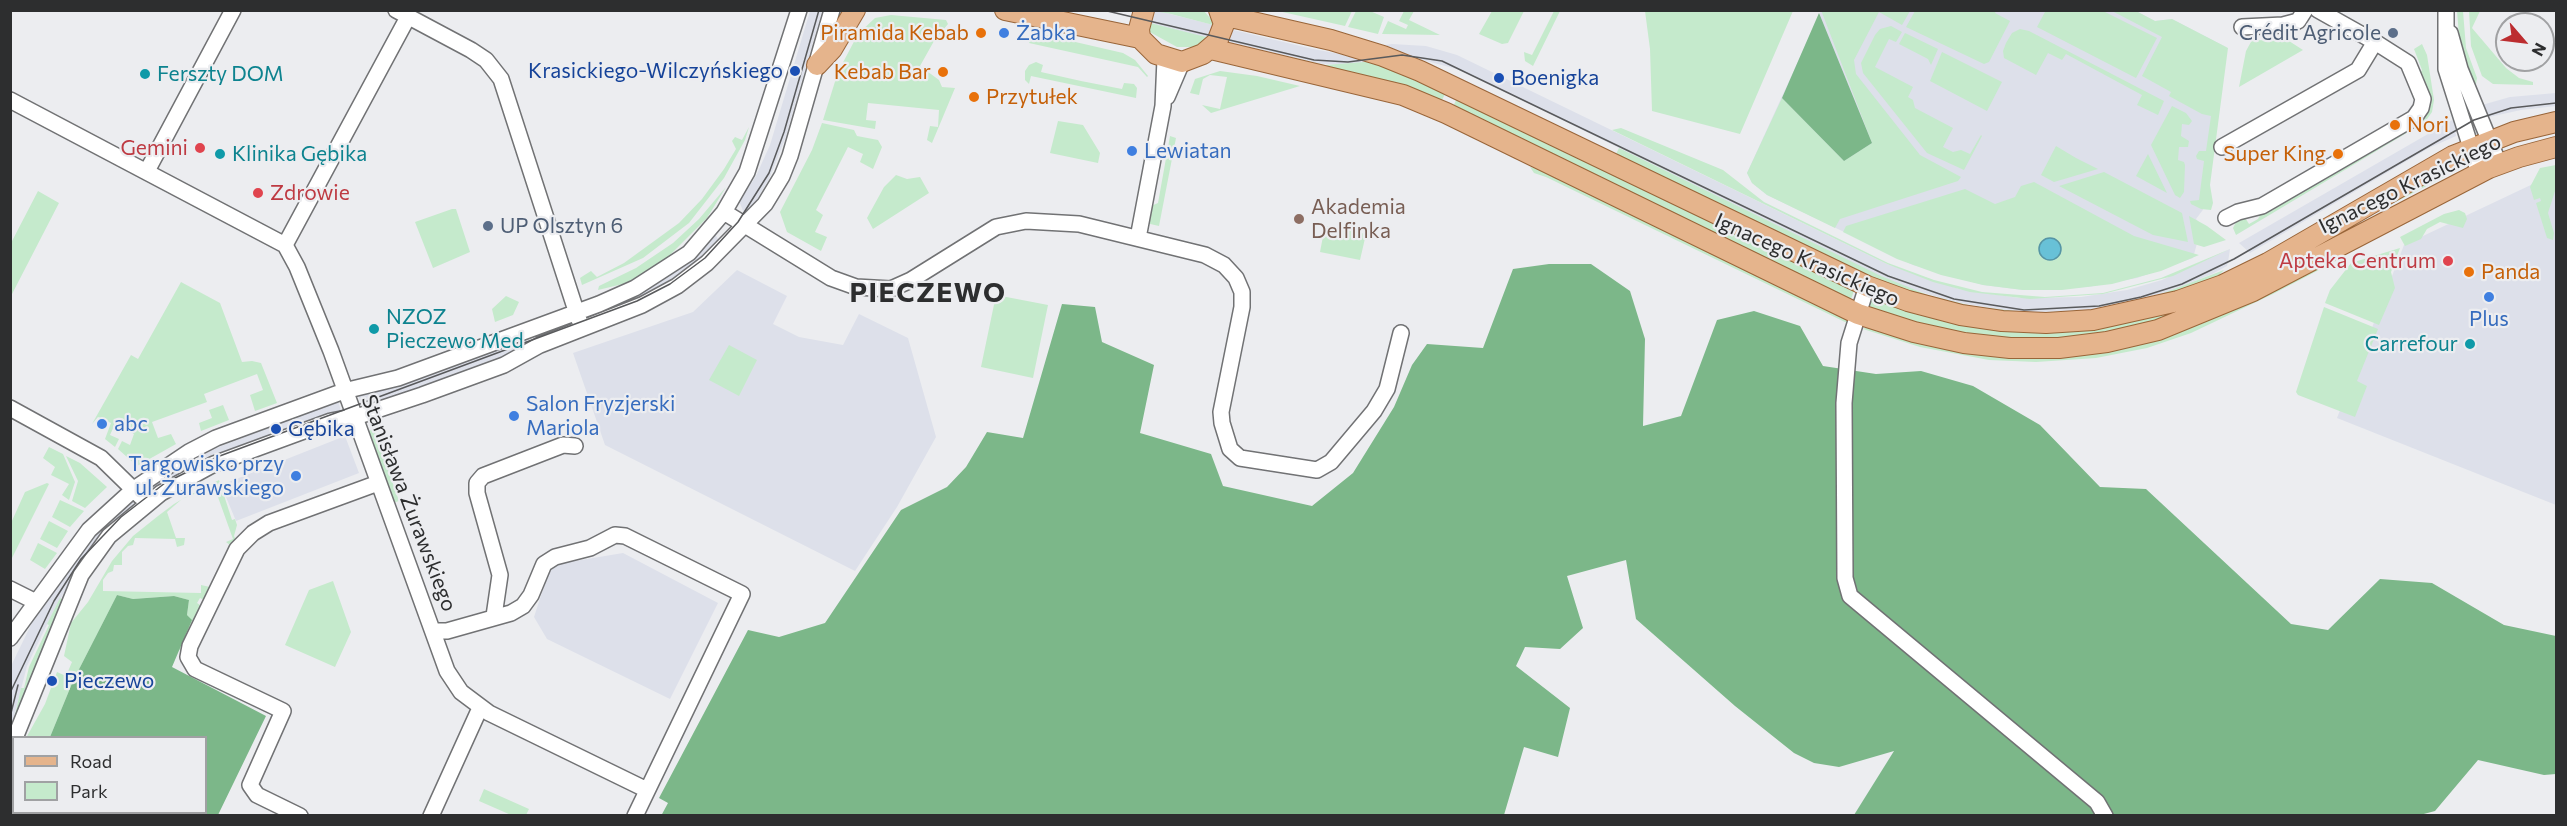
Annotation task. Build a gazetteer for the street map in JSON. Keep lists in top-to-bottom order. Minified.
{"streets":{"main road":["Ignacego Krasickiego"],"street":["Stanisława Żurawskiego"]},"districts":["PIECZEWO"],"places":["Piramida Kebab","Żabka","Crédit Agricole","Krasickiego-Wilczyńskiego","Kebab Bar","Ferszty DOM","Boenigka","Przytułek","Nori","Gemini","Lewiatan","Klinika Gębika","Super King","Zdrowie","Akademia Delfinka","UP Olsztyn 6","Apteka Centrum","Panda","Plus","NZOZ Pieczewo Med","Carrefour","Salon Fryzjerski Mariola","abc","Gębika","Targowisko przy ul. Żurawskiego","Pieczewo"],"legend":["Road","Park"],"north":"bottom right"}
